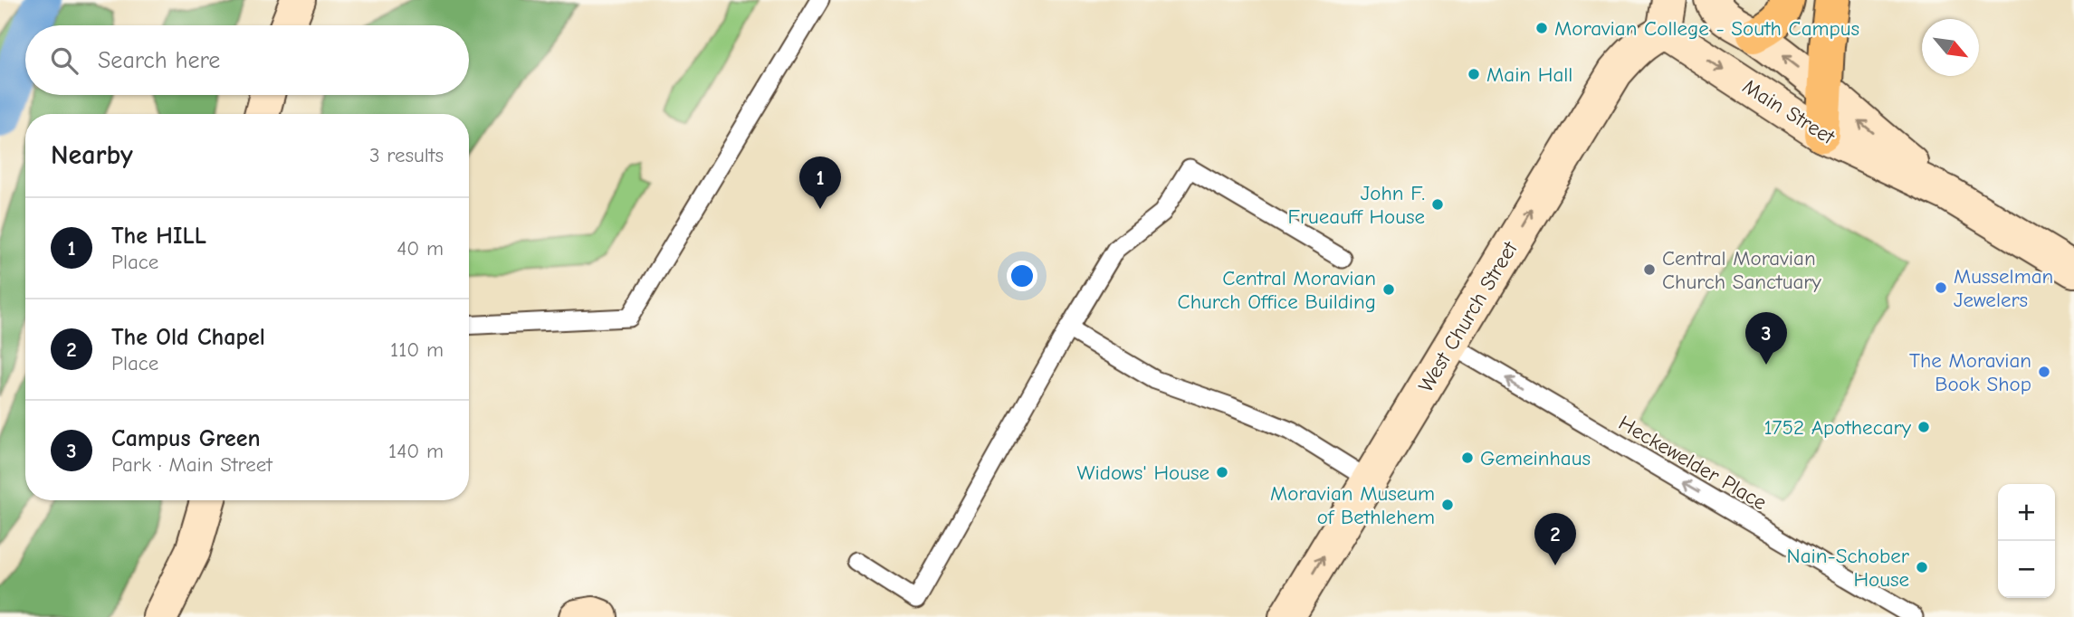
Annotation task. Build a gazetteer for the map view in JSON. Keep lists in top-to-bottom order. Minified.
{"streets":{"street":["Main Street","West Church Street"],"lane":["Heckewelder Place"]},"crossings":[["Main Street","West Church Street"],["West Church Street","Heckewelder Place"]],"one_way":["West Church Street","Heckewelder Place"],"places":["Moravian College - South Campus","Main Hall","John F. Frueauff House","Central Moravian Church Sanctuary","Musselman Jewelers","Central Moravian Church Office Building","The Moravian Book Shop","1752 Apothecary","Gemeinhaus","Widows' House","Moravian Museum of Bethlehem","Nain-Schober House"],"north":"bottom right","page":{"search":"Search here","heading":["Nearby","3 results"],"pins":["1","3","2"],"list":[{"mark":"1","name":"The HILL","note":"Place","value":"40 m"},{"mark":"2","name":"The Old Chapel","note":"Place","value":"110 m"},{"mark":"3","name":"Campus Green","note":"Park · Main Street","value":"140 m"}],"map_buttons":["+","−"]}}
